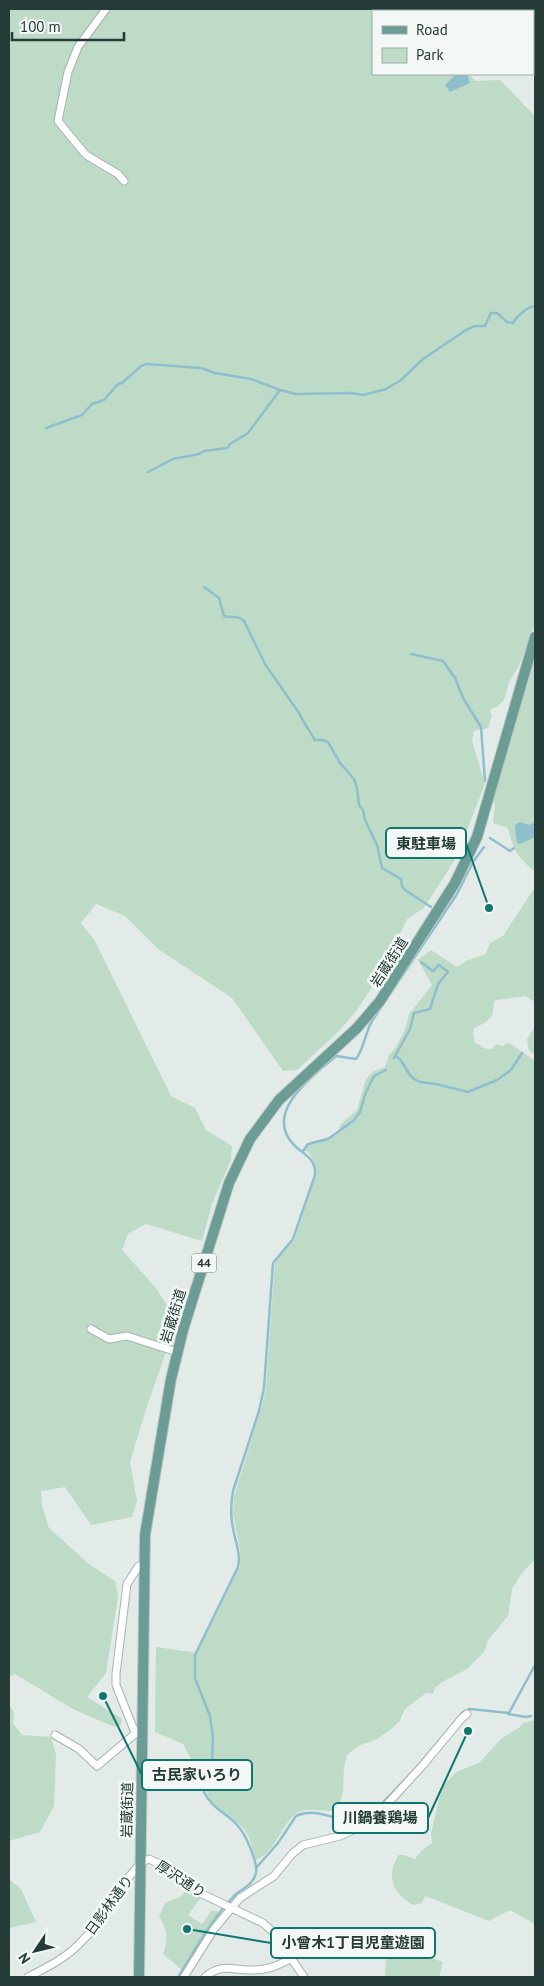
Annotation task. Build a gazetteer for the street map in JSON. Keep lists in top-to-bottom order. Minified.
{"streets":{"main road":["岩蔵街道","44"],"street":["厚沢通り","日影林通り"]},"crossings":[["岩蔵街道","厚沢通り"],["岩蔵街道","日影林通り"],["厚沢通り","日影林通り"]],"places":["東駐車場","古民家いろり","川鍋養鶏場","小曾木1丁目児童遊園"],"legend":["Road","Park"],"scale_bar":"100 m","north":"bottom left"}
